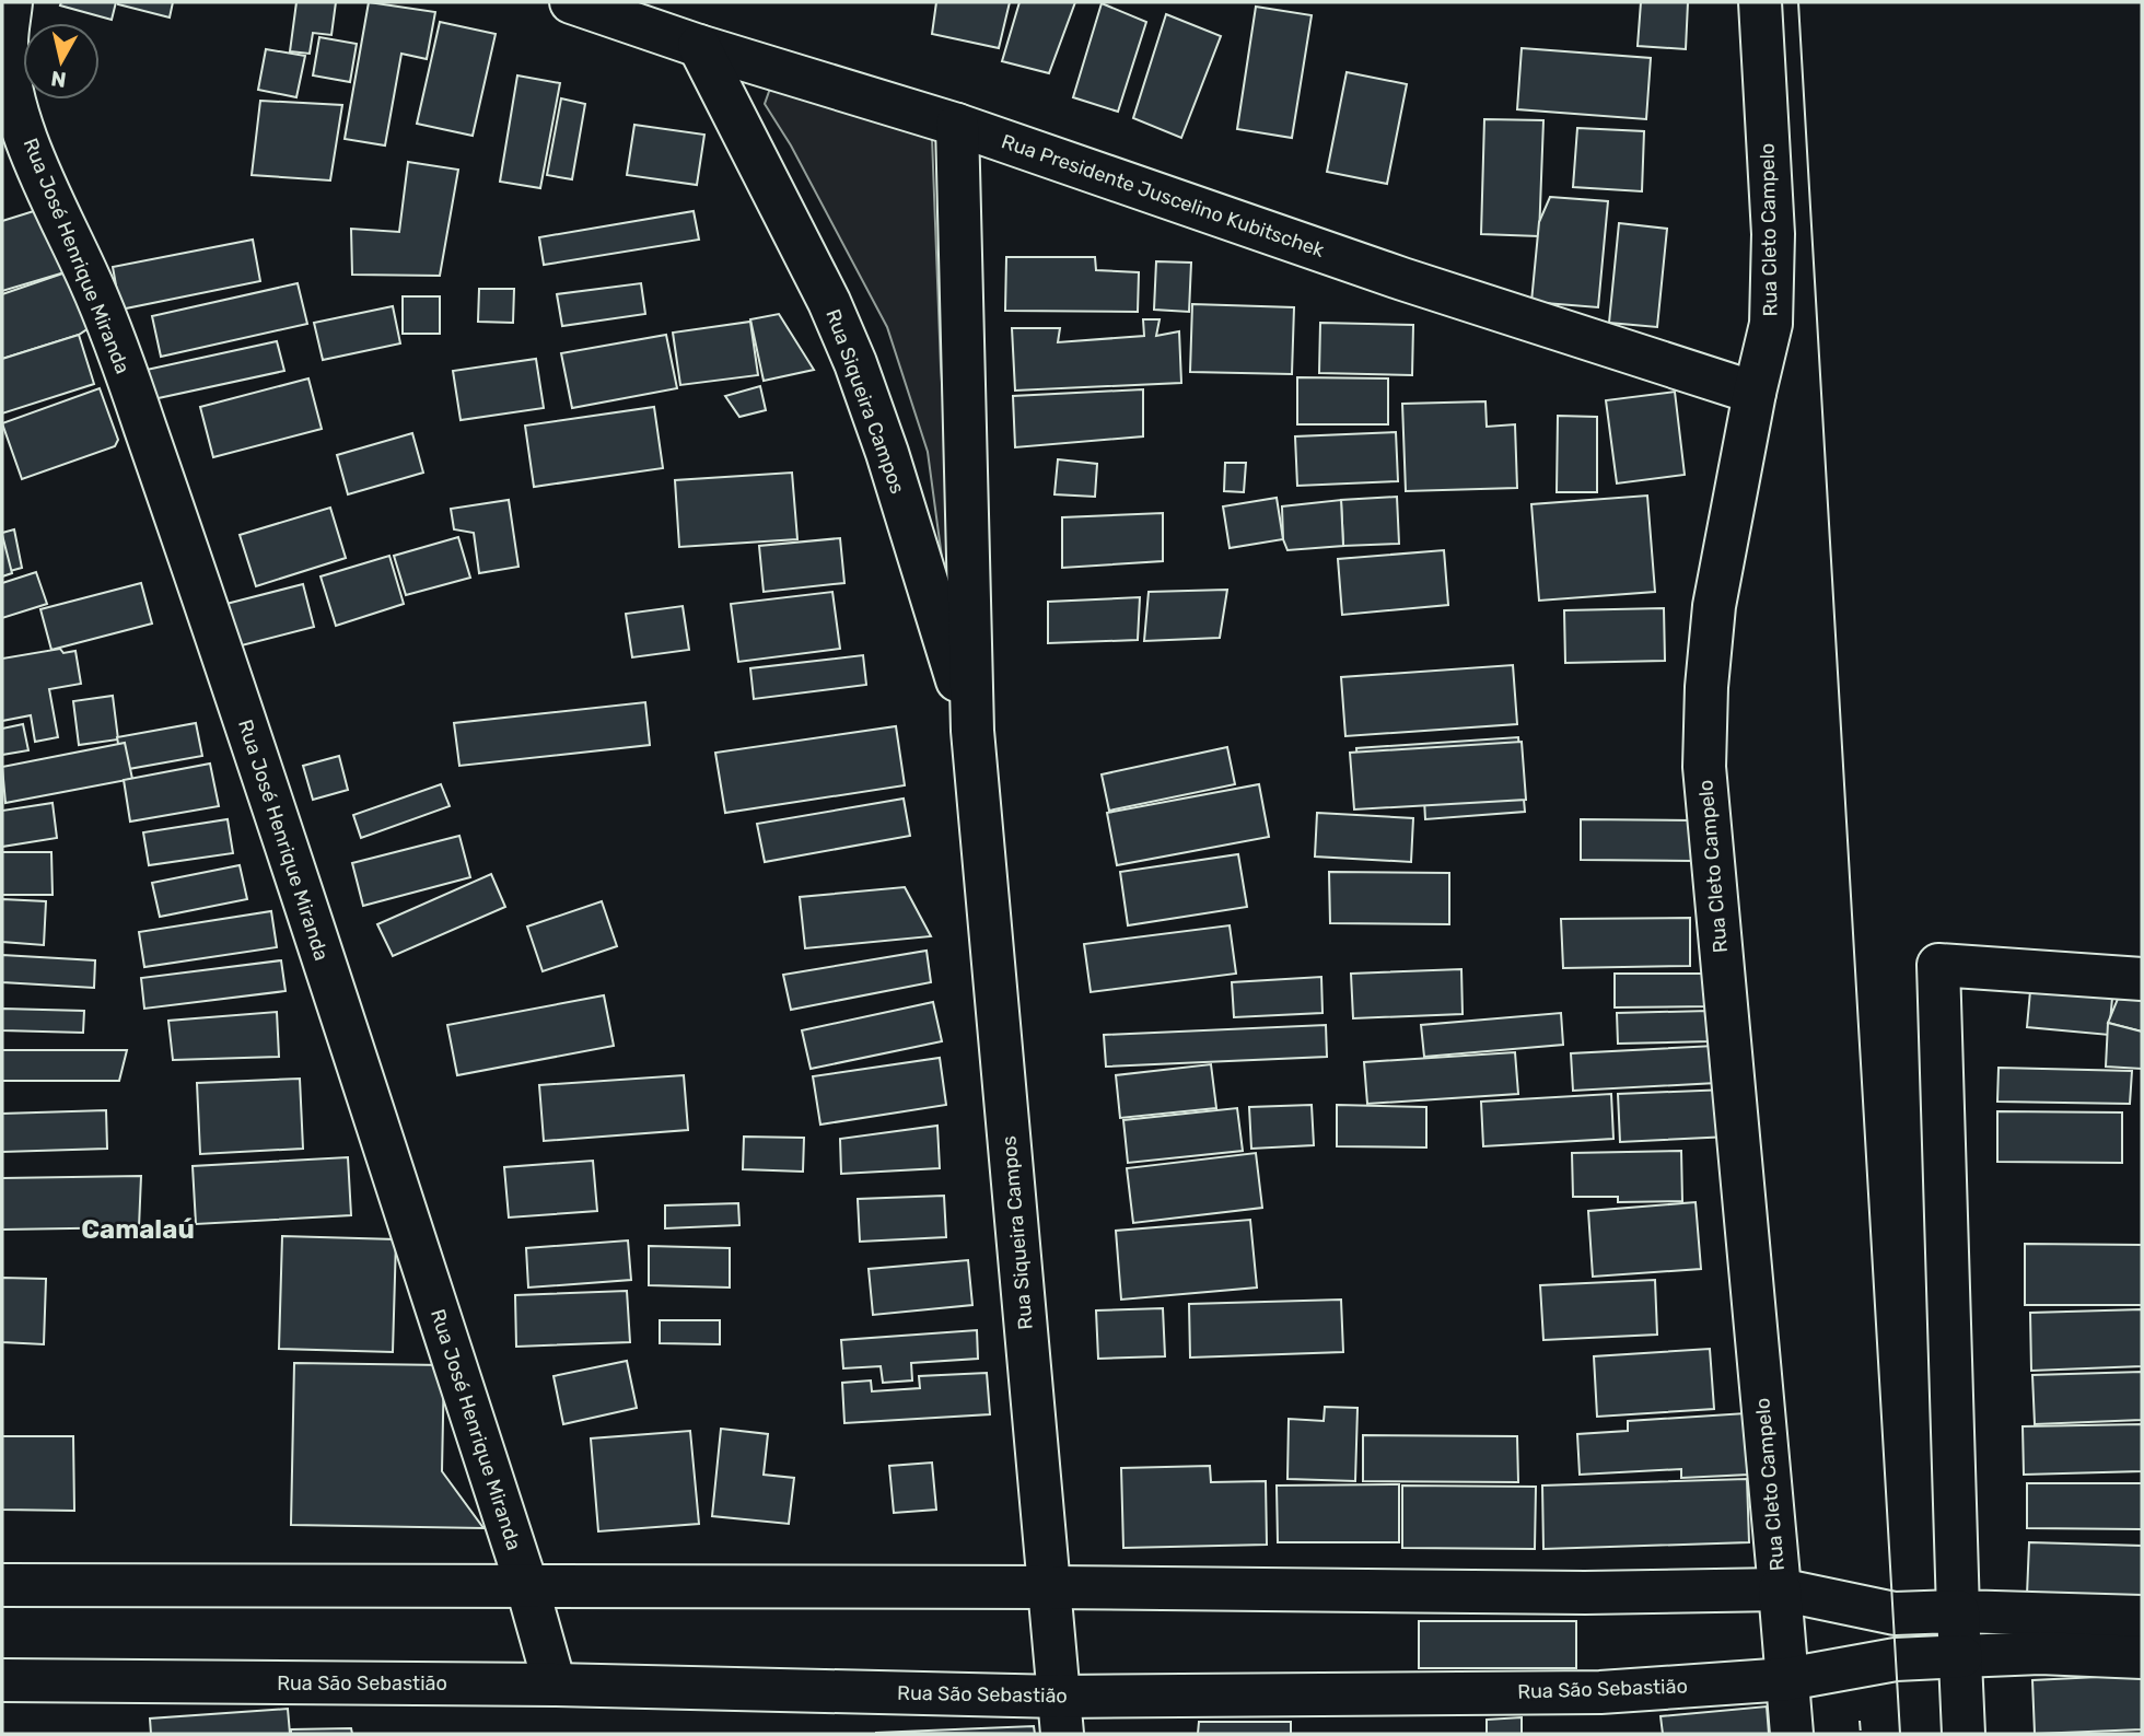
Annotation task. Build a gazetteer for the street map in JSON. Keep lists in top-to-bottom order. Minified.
{"streets":{"street":["Rua Presidente Juscelino Kubitschek","Rua Cleto Campelo","Rua José Henrique Miranda","Rua Siqueira Campos","Rua São Sebastião"]},"crossings":[["Rua Presidente Juscelino Kubitschek","Rua Cleto Campelo"],["Rua Presidente Juscelino Kubitschek","Rua Siqueira Campos"],["Rua Cleto Campelo","Rua São Sebastião"],["Rua José Henrique Miranda","Rua São Sebastião"],["Rua Siqueira Campos","Rua São Sebastião"]],"districts":["Camalaú"],"north":"bottom"}
